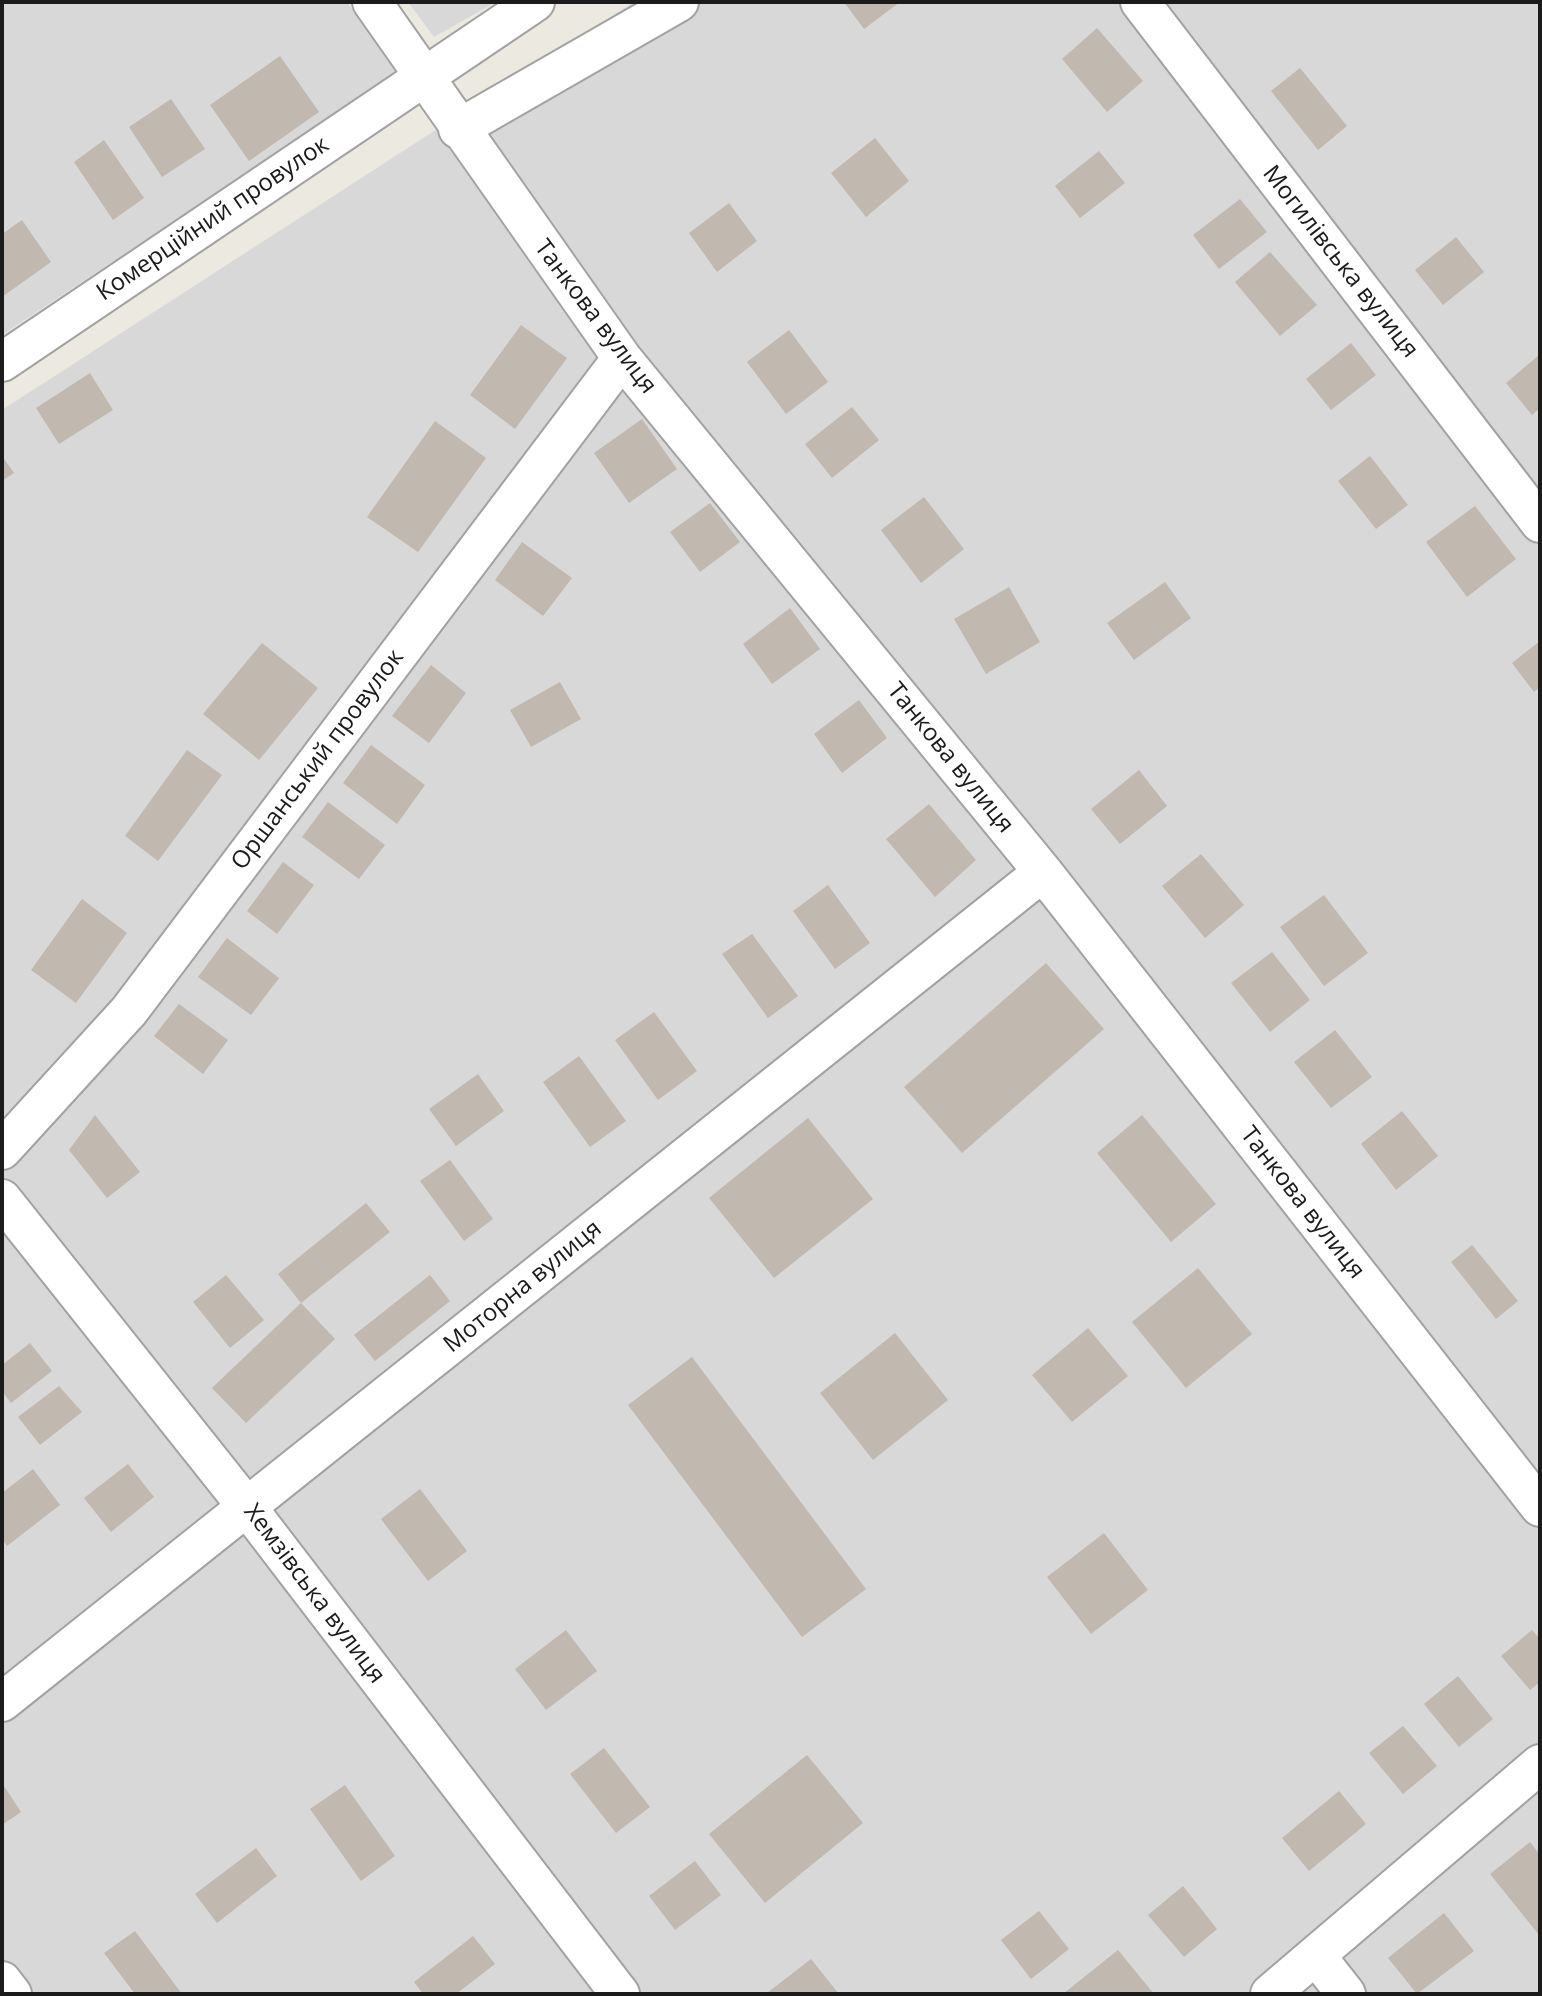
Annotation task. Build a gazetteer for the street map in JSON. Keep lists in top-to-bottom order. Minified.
{"streets":{"street":["Комерційний провулок","Могилівська вулиця","Танкова вулиця","Оршанський провулок","Моторна вулиця","Хемзівська вулиця"]},"crossings":[["Комерційний провулок","Танкова вулиця"],["Танкова вулиця","Оршанський провулок"],["Танкова вулиця","Моторна вулиця"],["Моторна вулиця","Хемзівська вулиця"]]}
